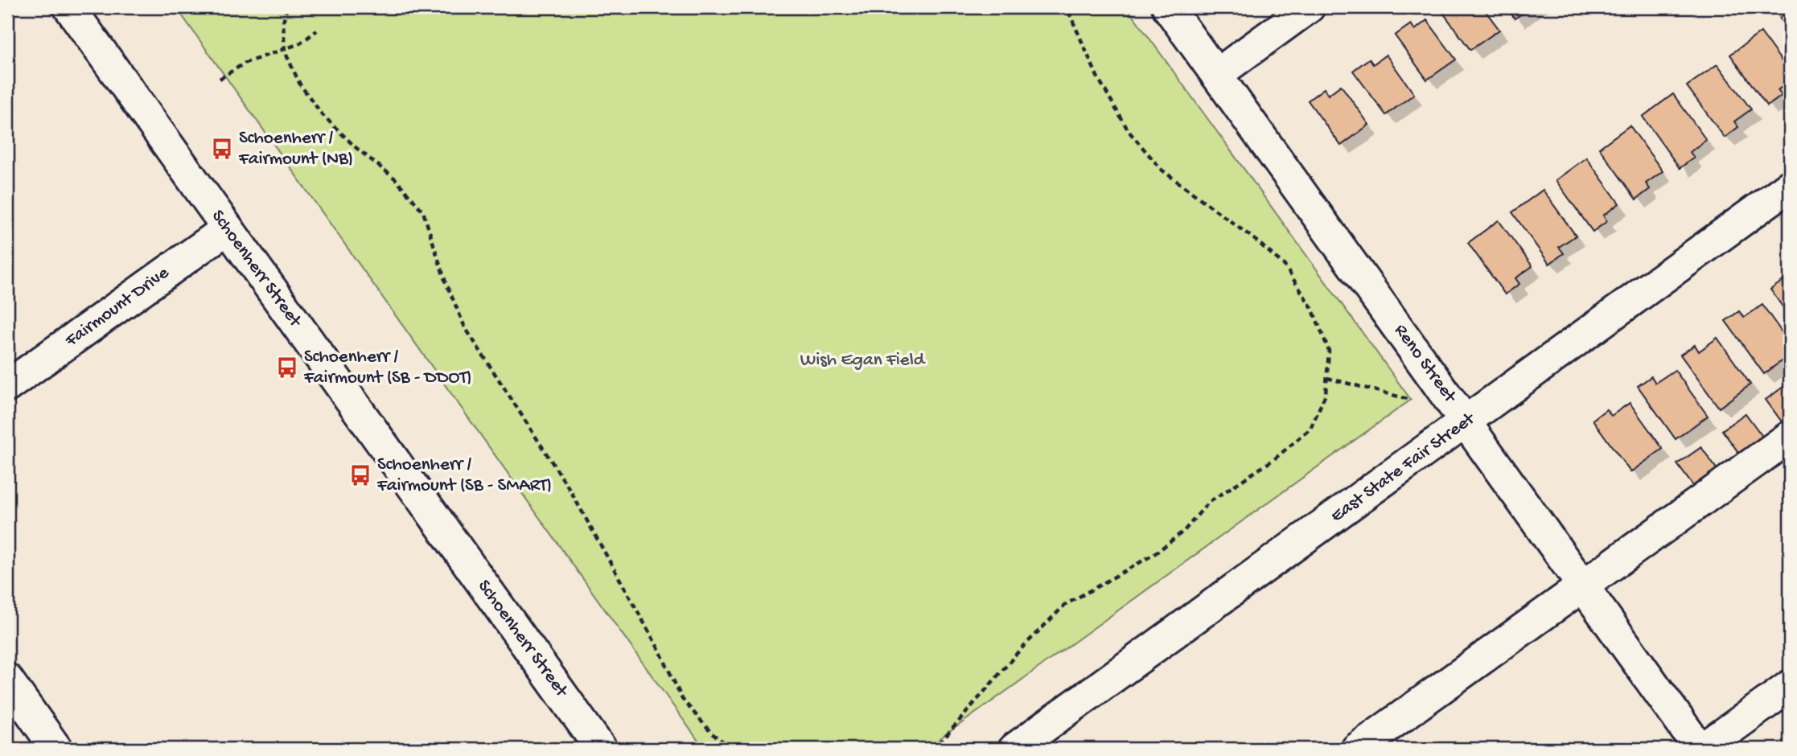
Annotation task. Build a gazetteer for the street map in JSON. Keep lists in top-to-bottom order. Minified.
{"streets":{"street":["Schoenherr Street","Fairmount Drive","Reno Street","East State Fair Street"]},"crossings":[["Schoenherr Street","Fairmount Drive"],["Reno Street","East State Fair Street"]],"parks":["Wish Egan Field"],"places":{"bus stop":["Schoenherr / Fairmount (NB)","Schoenherr / Fairmount (SB - DDOT)","Schoenherr / Fairmount (SB - SMART)"]}}
